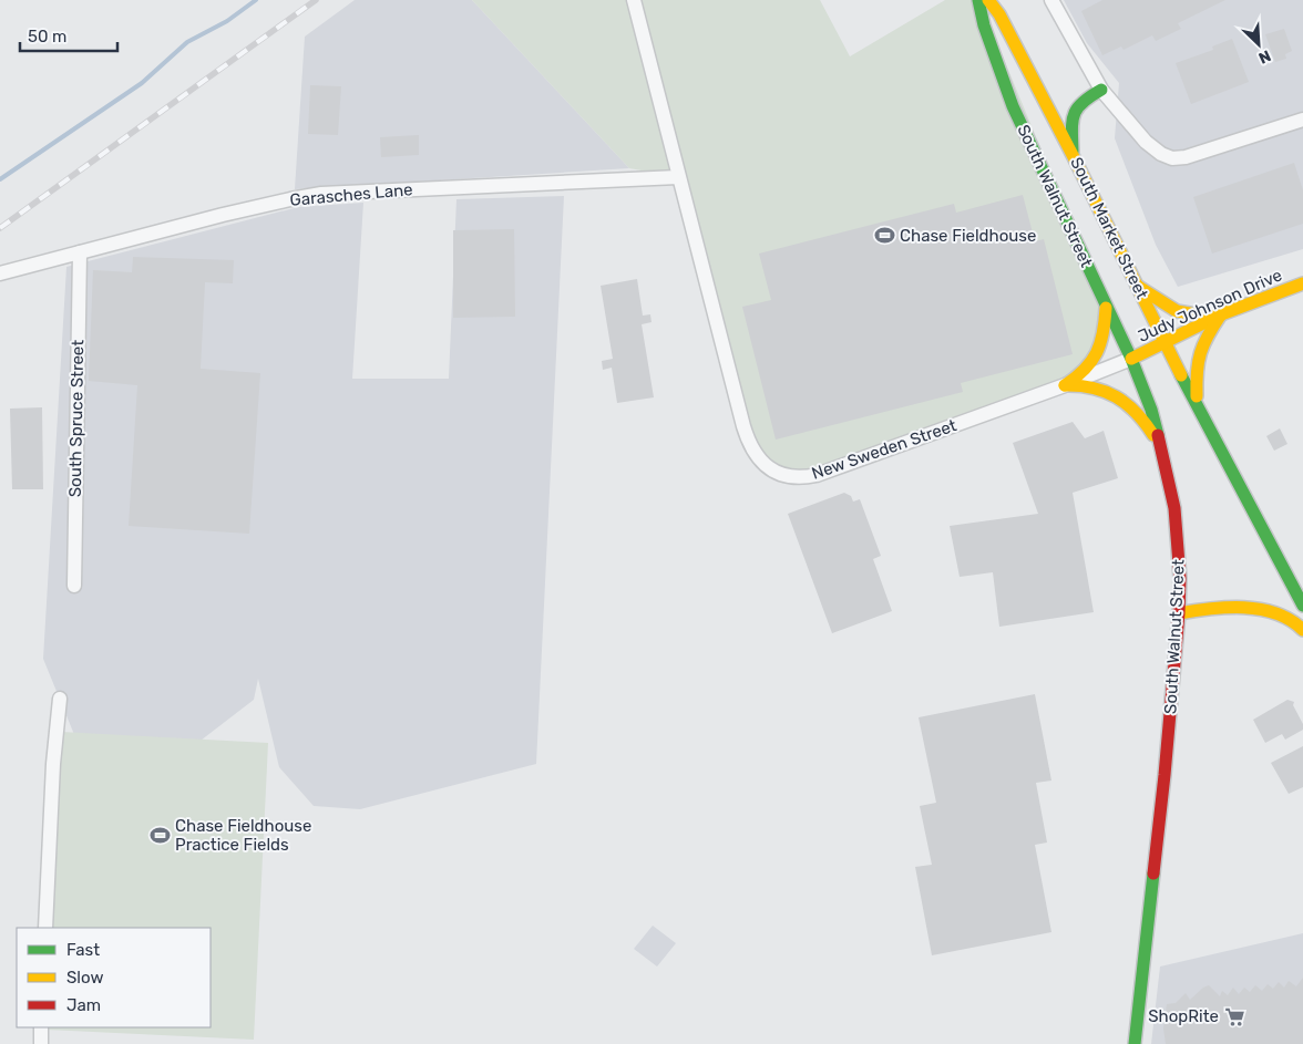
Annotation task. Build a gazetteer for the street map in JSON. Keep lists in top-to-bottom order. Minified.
{"streets":{"main road":["South Walnut Street","South Market Street","Judy Johnson Drive"],"street":["Garasches Lane","South Spruce Street","New Sweden Street"]},"crossings":[["Garasches Lane","South Spruce Street"],["Garasches Lane","New Sweden Street"],["South Walnut Street","Judy Johnson Drive"],["South Walnut Street","New Sweden Street"],["South Market Street","Judy Johnson Drive"],["Judy Johnson Drive","New Sweden Street"]],"places":{"sports":["Chase Fieldhouse","Chase Fieldhouse Practice Fields"],"supermarket":["ShopRite"]},"legend":["Fast","Slow","Jam"],"scale_bar":"50 m","north":"bottom right"}
